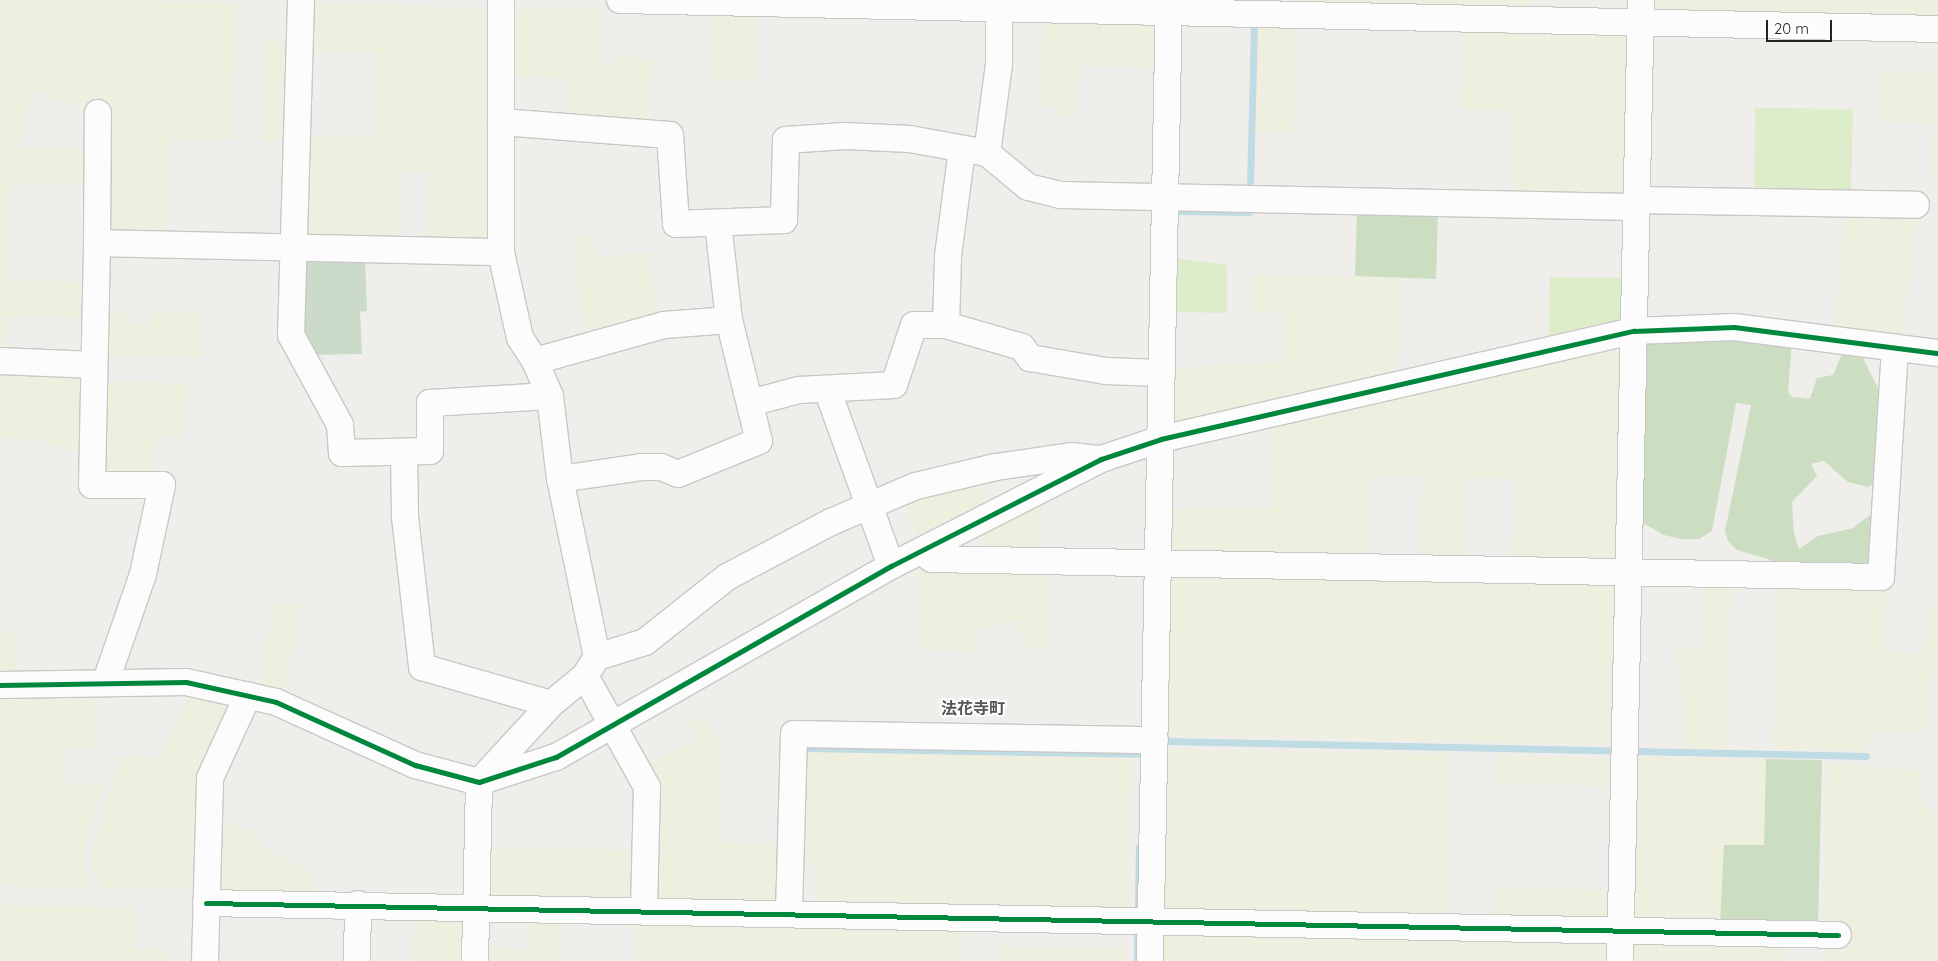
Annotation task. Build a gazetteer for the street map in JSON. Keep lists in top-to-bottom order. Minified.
{"districts":["法花寺町"],"scale_bar":"20 m"}
